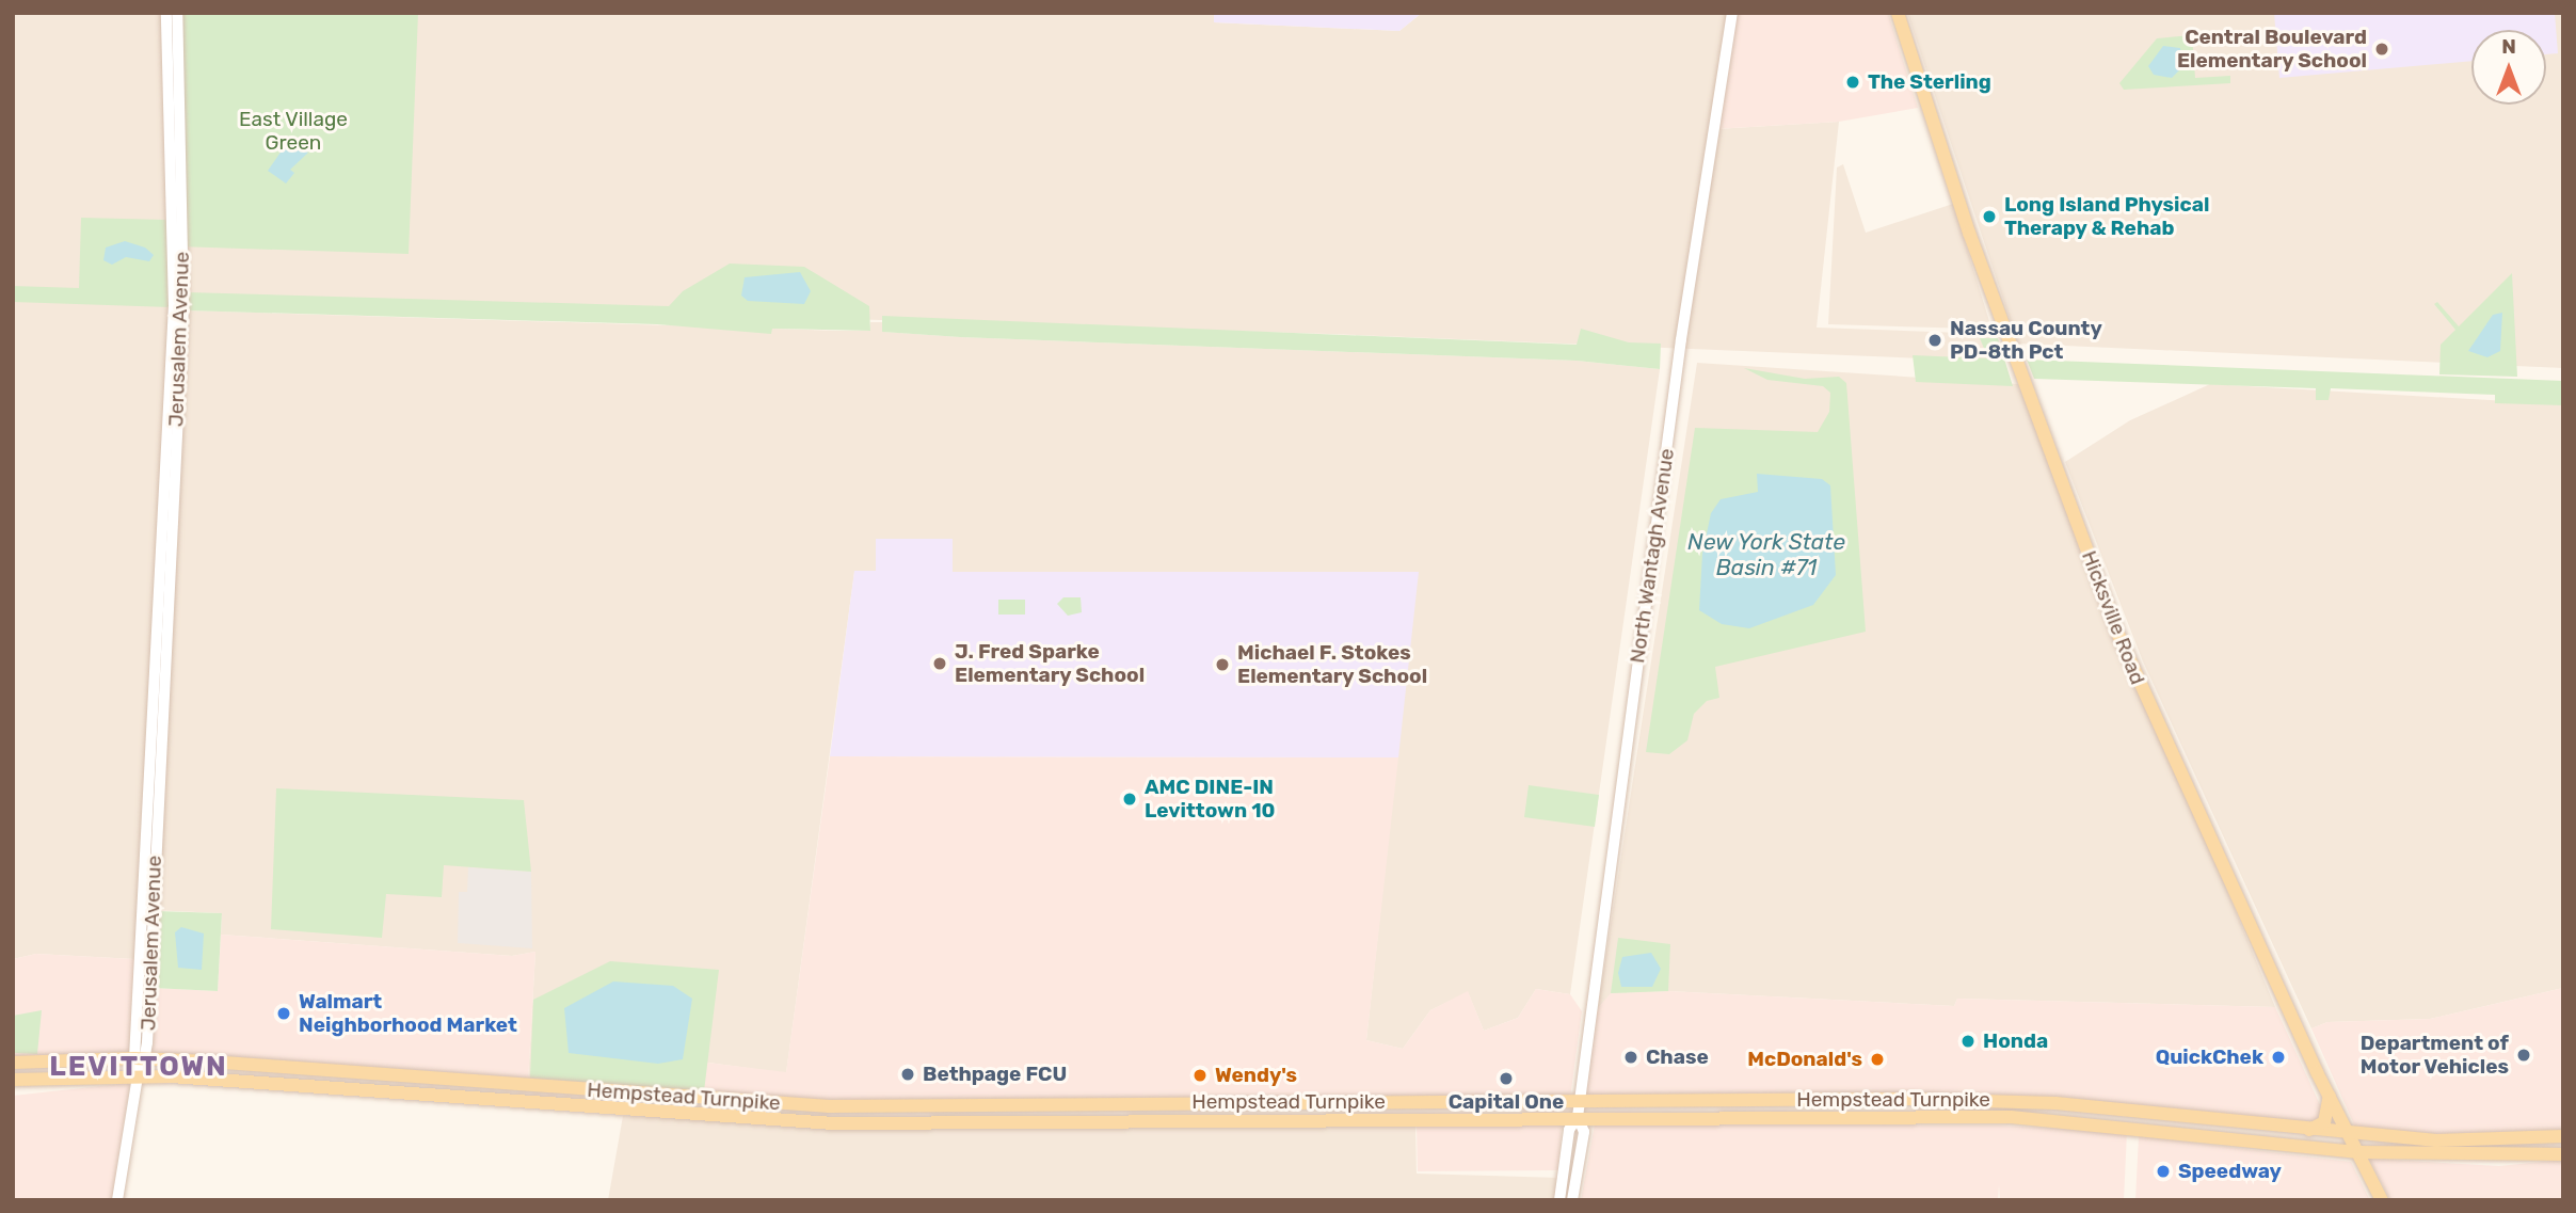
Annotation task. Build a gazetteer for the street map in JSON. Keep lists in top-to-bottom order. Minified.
{"streets":{"main road":["Jerusalem Avenue","North Wantagh Avenue","Hicksville Road","Hempstead Turnpike"]},"crossings":[["Jerusalem Avenue","Hempstead Turnpike"],["North Wantagh Avenue","Hempstead Turnpike"],["Hicksville Road","Hempstead Turnpike"]],"districts":["LEVITTOWN"],"water":["New York State Basin #71"],"parks":["East Village Green"],"places":["Central Boulevard Elementary School","The Sterling","Long Island Physical Therapy & Rehab","Nassau County PD-8th Pct","J. Fred Sparke Elementary School","Michael F. Stokes Elementary School","AMC DINE-IN Levittown 10","Walmart Neighborhood Market","Honda","Department of Motor Vehicles","Chase","QuickChek","McDonald's","Bethpage FCU","Wendy's","Capital One","Speedway"],"north":"top"}
